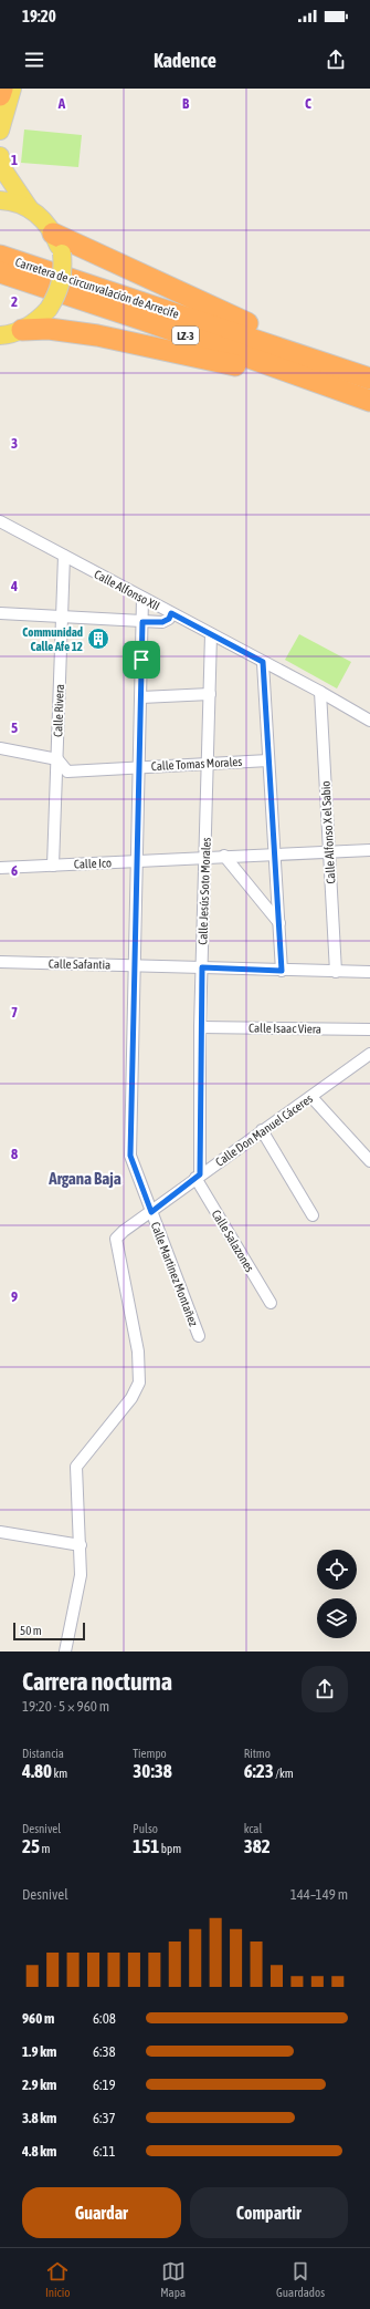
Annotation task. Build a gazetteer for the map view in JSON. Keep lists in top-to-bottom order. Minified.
{"streets":{"highway":["Carretera de circunvalación de Arrecife","LZ-3"],"street":["Calle Alfonso XII","Calle Rivera","Calle Tomas Morales","Calle Alfonso X el Sabio","Calle Ico","Calle Jesús Soto Morales","Calle Safantia","Calle Isaac Viera","Calle Don Manuel Cáceres","Calle Salazones","Calle Martinez Montañez"]},"crossings":[["Carretera de circunvalación de Arrecife","LZ-3"],["Calle Alfonso XII","Calle Rivera"],["Calle Alfonso XII","Calle Alfonso X el Sabio"],["Calle Alfonso XII","Calle Jesús Soto Morales"],["Calle Alfonso XII","Calle Martinez Montañez"],["Calle Rivera","Calle Tomas Morales"],["Calle Rivera","Calle Ico"],["Calle Tomas Morales","Calle Jesús Soto Morales"],["Calle Tomas Morales","Calle Martinez Montañez"],["Calle Alfonso X el Sabio","Calle Ico"],["Calle Alfonso X el Sabio","Calle Safantia"],["Calle Ico","Calle Jesús Soto Morales"],["Calle Ico","Calle Martinez Montañez"],["Calle Jesús Soto Morales","Calle Safantia"],["Calle Jesús Soto Morales","Calle Isaac Viera"],["Calle Jesús Soto Morales","Calle Don Manuel Cáceres"],["Calle Jesús Soto Morales","Calle Salazones"],["Calle Safantia","Calle Martinez Montañez"],["Calle Don Manuel Cáceres","Calle Salazones"],["Calle Don Manuel Cáceres","Calle Martinez Montañez"]],"districts":["Argana Baja"],"places":{"building":["Communidad Calle Afe 12"]},"scale_bar":"50 m","page":{"status":"19:20","header":"Kadence","scale":"50 m","heading":["Carrera nocturna","19:20 · 5 × 960 m"],"stats":[["Distancia","4.80 km"],["Tiempo","30:38"],["Ritmo","6:23 /km"],["Desnivel","25 m"],["Pulso","151 bpm"],["kcal","382"]],"chart":["Desnivel","144–149 m"],"list":[{"name":"960 m","note":"6:08"},{"name":"1.9 km","note":"6:38"},{"name":"2.9 km","note":"6:19"},{"name":"3.8 km","note":"6:37"},{"name":"4.8 km","note":"6:11"}],"buttons":["Guardar","Compartir"],"tabs":["Inicio","Mapa","Guardados"]},"grid":{"columns":["A","B","C"],"rows":["1","2","3","4","5","6","7","8","9"]}}
